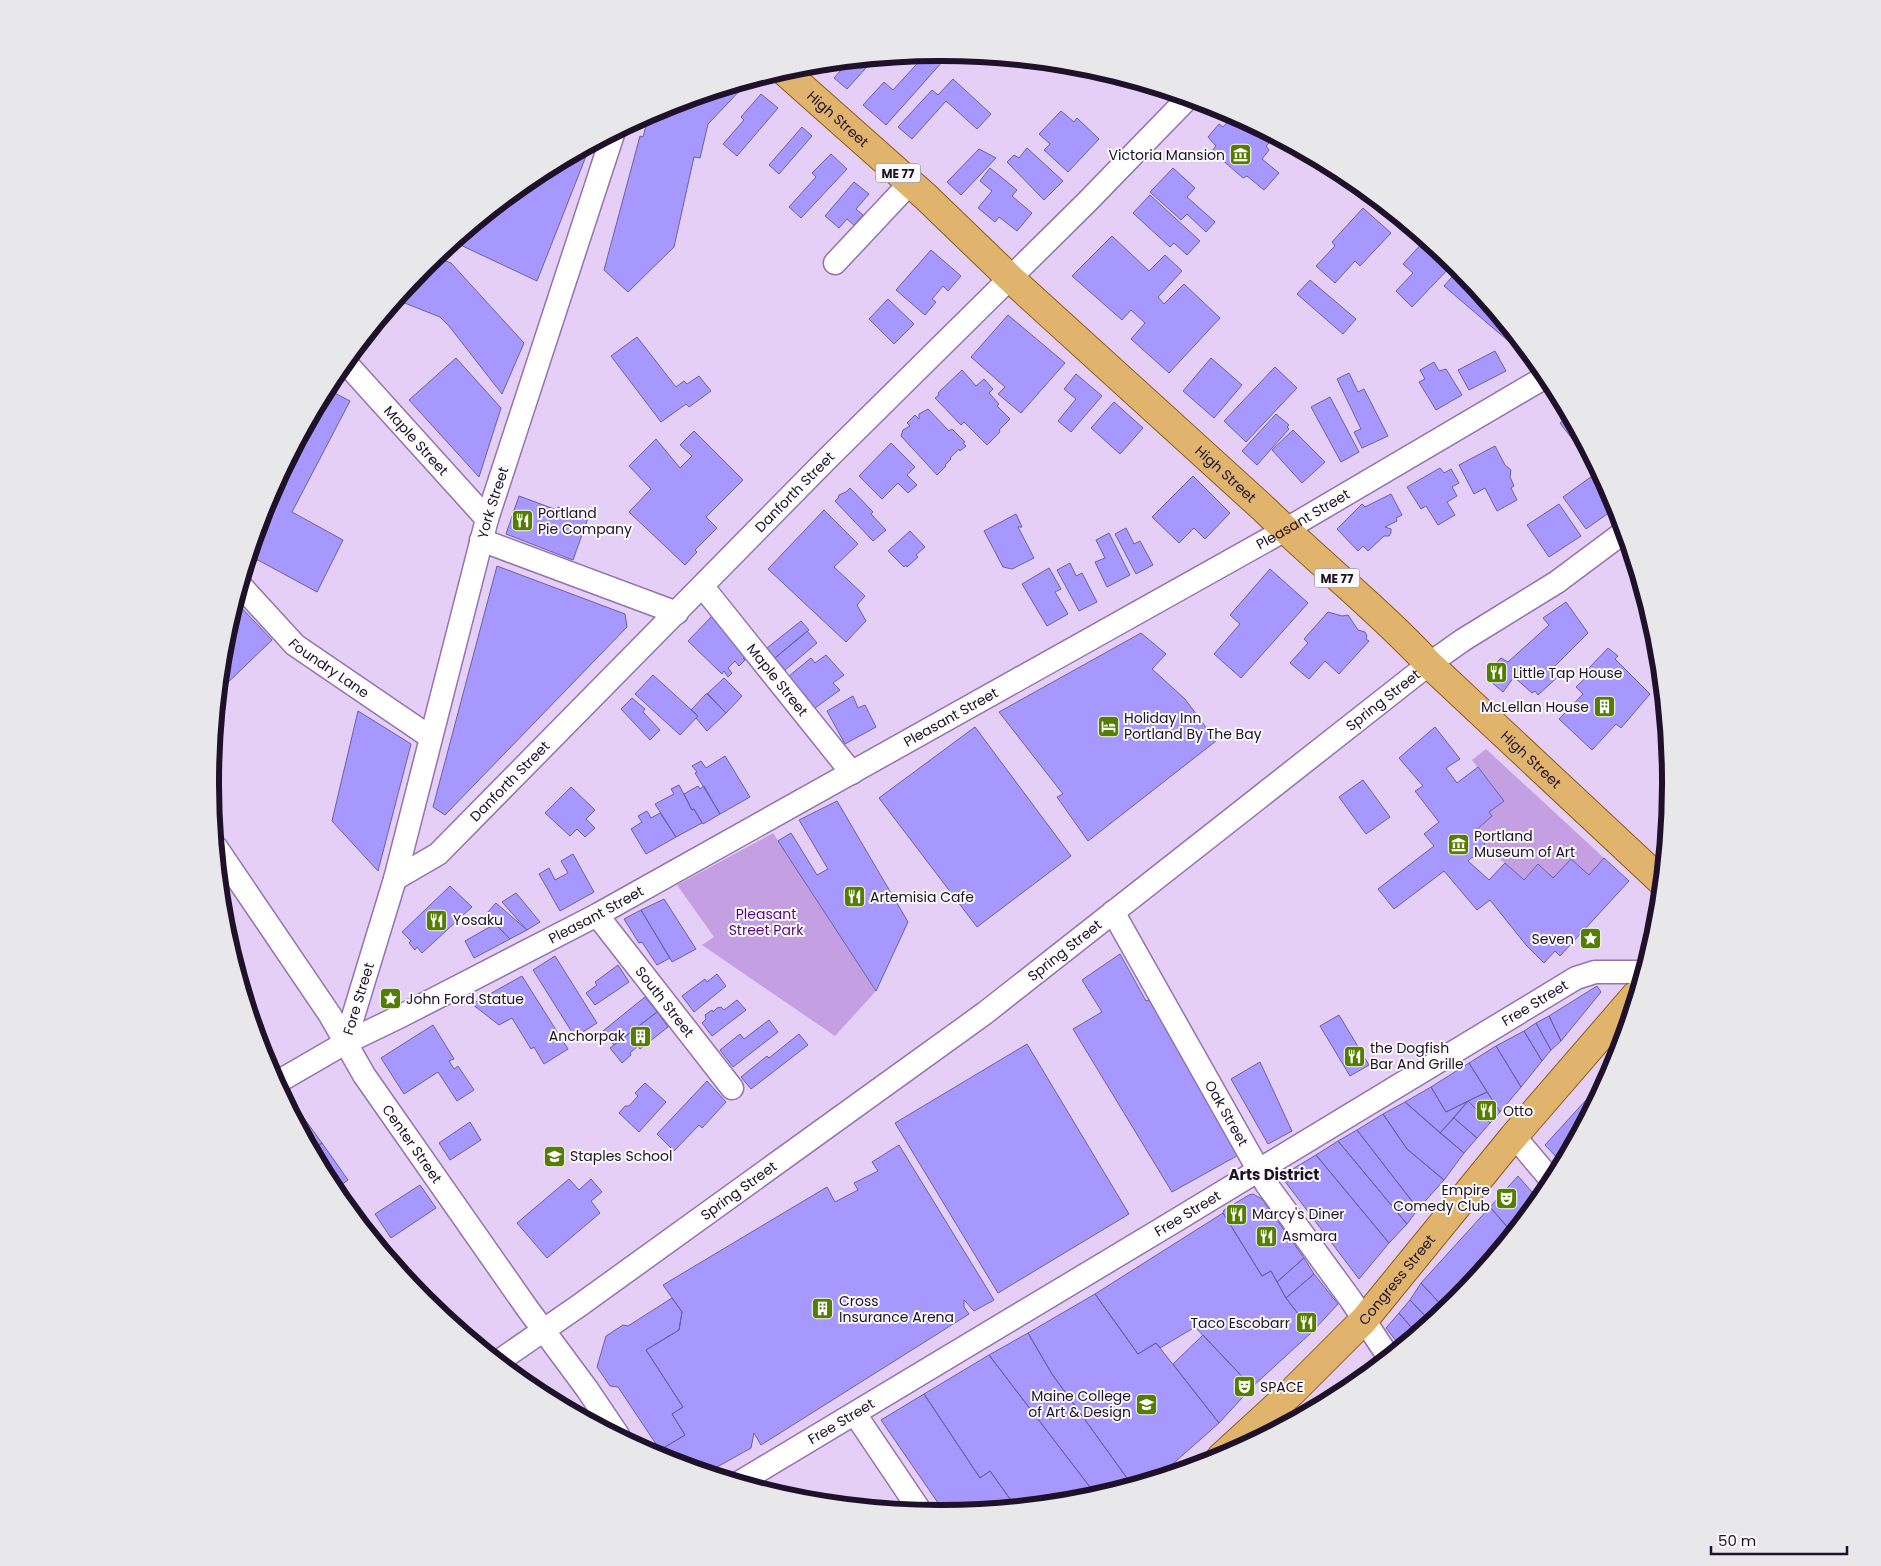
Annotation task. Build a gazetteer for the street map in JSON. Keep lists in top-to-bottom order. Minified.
{"streets":{"main road":["High Street","ME 77","Congress Street"],"street":["Maple Street","Danforth Street","York Street","Pleasant Street","Foundry Lane","Spring Street","Fore Street","South Street","Free Street","Oak Street","Center Street"]},"crossings":[["High Street","Danforth Street"],["High Street","Pleasant Street"],["High Street","Spring Street"],["Maple Street","Danforth Street"],["Maple Street","York Street"],["Maple Street","Pleasant Street"],["Danforth Street","York Street"],["Danforth Street","Fore Street"],["York Street","Foundry Lane"],["York Street","Fore Street"],["Pleasant Street","Fore Street"],["Pleasant Street","South Street"],["Pleasant Street","Center Street"],["Spring Street","Oak Street"],["Spring Street","Center Street"],["Fore Street","Center Street"],["Free Street","Oak Street"],["Oak Street","Congress Street"]],"districts":["Arts District"],"parks":["Pleasant Street Park"],"places":{"museum":["Victoria Mansion","Portland Museum of Art"],"restaurant":["Portland Pie Company","Little Tap House","Artemisia Cafe","Yosaku","the Dogfish Bar And Grille","Otto","Marcy's Diner","Asmara","Taco Escobarr"],"building":["McLellan House","Anchorpak","Cross Insurance Arena"],"hotel":["Holiday Inn Portland By The Bay"],"place":["Seven","John Ford Statue"],"school or university":["Staples School","Maine College of Art & Design"],"theatre":["Empire Comedy Club","SPACE"]},"scale_bar":"50 m"}
